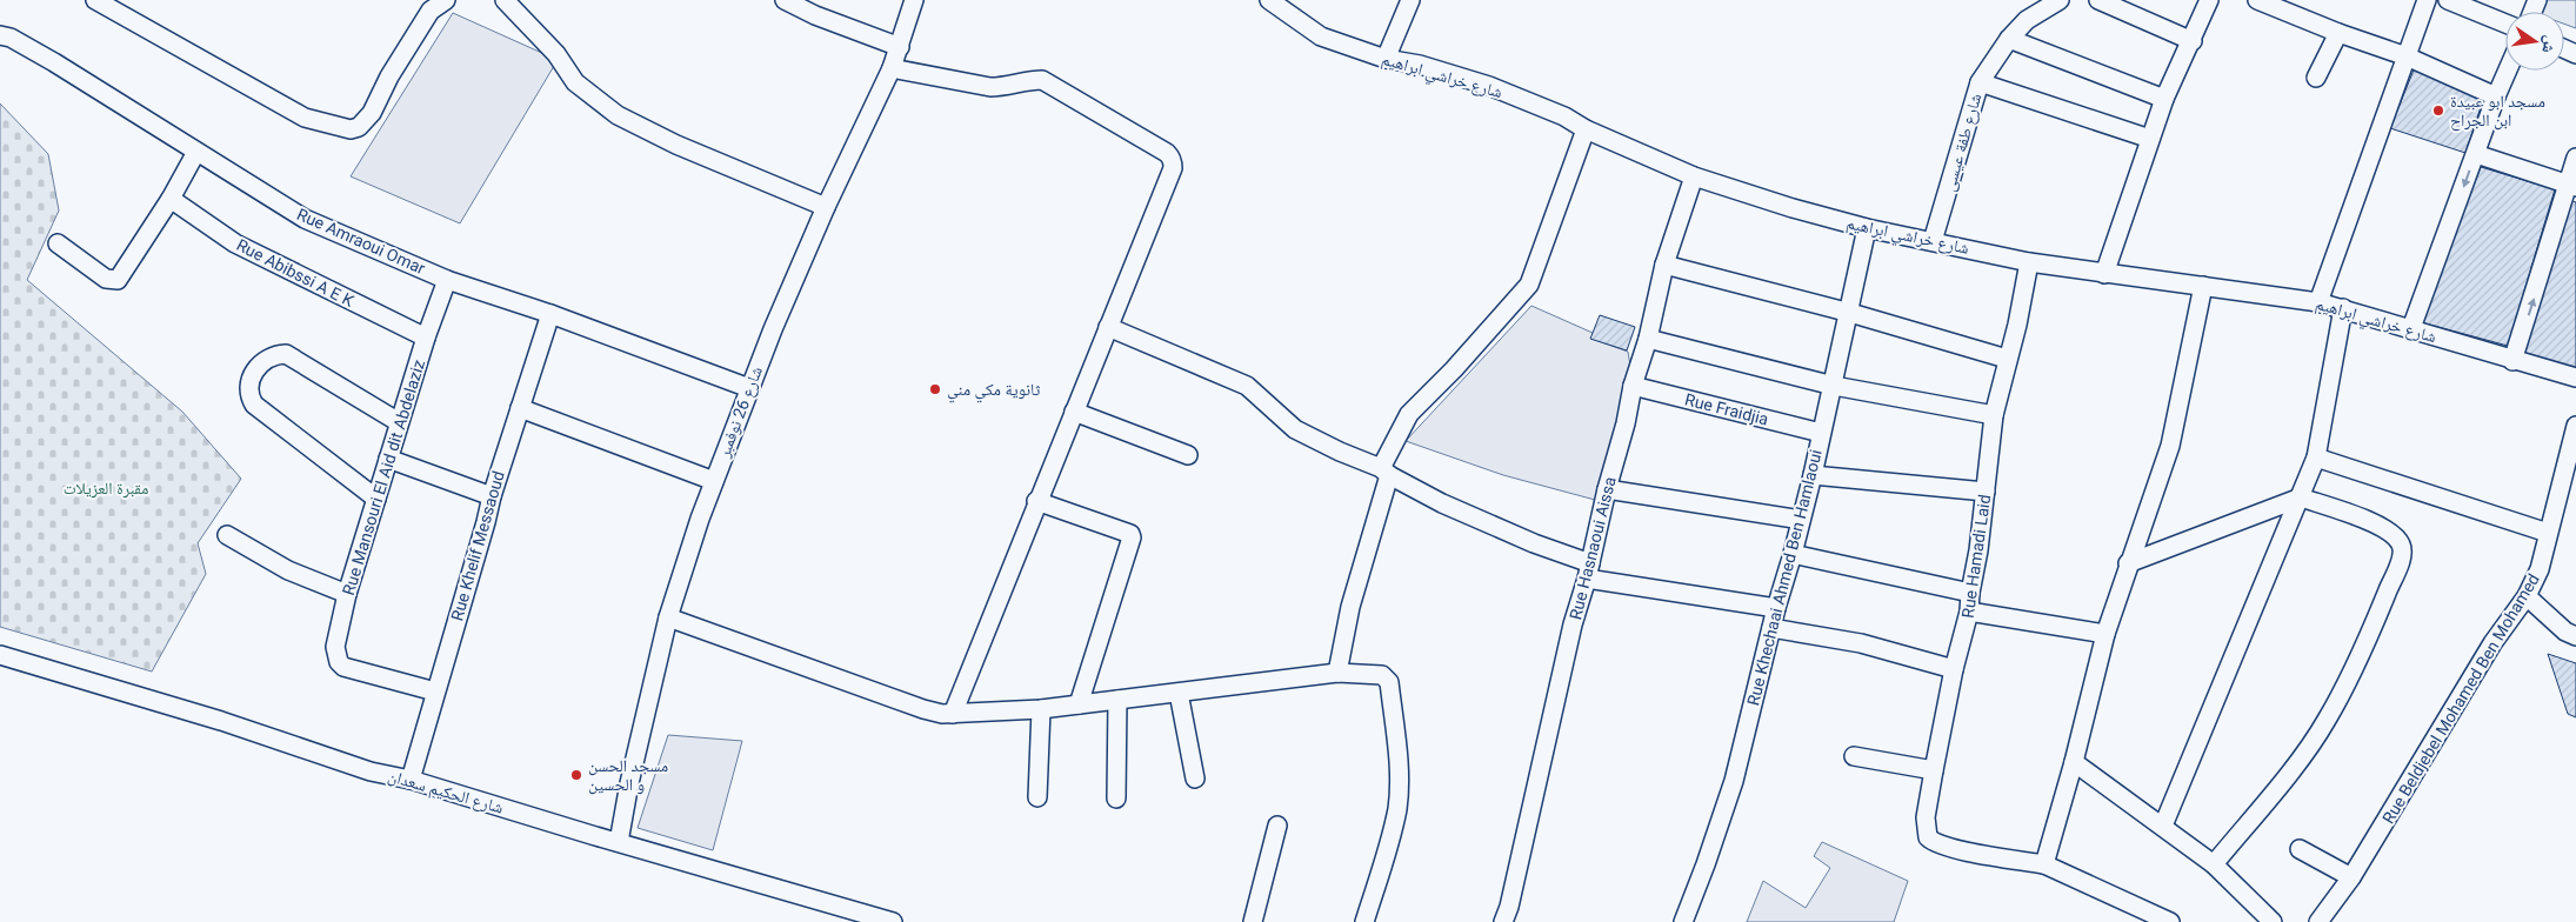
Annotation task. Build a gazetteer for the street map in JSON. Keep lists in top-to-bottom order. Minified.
{"streets":{"street":["شارع خراشي ابراهيم","شارع طفة عيسى","Rue Amraoui Omar","Rue Abibssi A E K","Rue Fraidjia","شارع 26 نوفمبر","Rue Mansouri El Aid dit Abdelaziz","Rue Khelif Messaoud","Rue Hasnaoui Aissa","Rue Hamadi Laid","Rue Khechaai Ahmed Ben Hamlaoui","Rue Beldjebel Mohamed Ben Mohamed","شارع الحكيم سعدان"]},"crossings":[["شارع خراشي ابراهيم","شارع طفة عيسى"],["شارع خراشي ابراهيم","Rue Hasnaoui Aissa"],["شارع خراشي ابراهيم","Rue Hamadi Laid"],["شارع خراشي ابراهيم","Rue Khechaai Ahmed Ben Hamlaoui"],["Rue Amraoui Omar","شارع 26 نوفمبر"],["Rue Amraoui Omar","Rue Mansouri El Aid dit Abdelaziz"],["Rue Amraoui Omar","Rue Khelif Messaoud"],["Rue Abibssi A E K","Rue Mansouri El Aid dit Abdelaziz"],["Rue Fraidjia","Rue Hasnaoui Aissa"],["Rue Fraidjia","Rue Khechaai Ahmed Ben Hamlaoui"],["شارع 26 نوفمبر","شارع الحكيم سعدان"],["Rue Mansouri El Aid dit Abdelaziz","Rue Khelif Messaoud"],["Rue Khelif Messaoud","شارع الحكيم سعدان"]],"parks":["مقبرة العزيلات"],"places":["مسجد ابو عبيدة ابن الجراح","ثانوية مكي مني","مسجد الحسن و الحسين"],"north":"right"}
